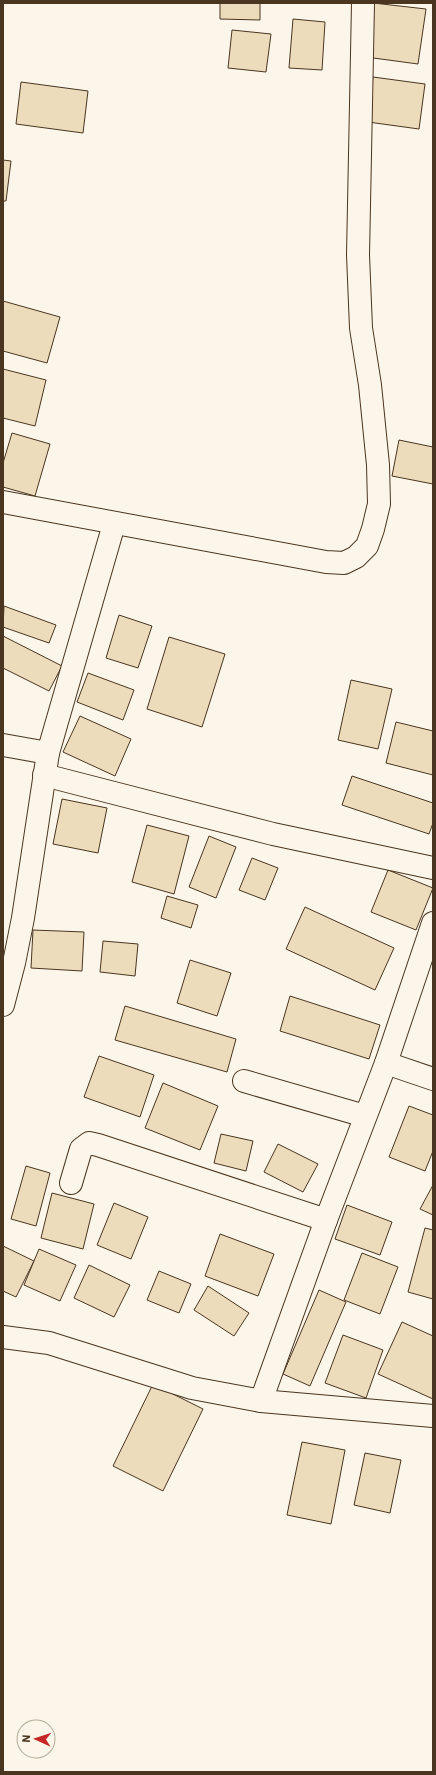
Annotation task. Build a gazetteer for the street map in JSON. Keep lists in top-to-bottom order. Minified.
{"north":"left"}
